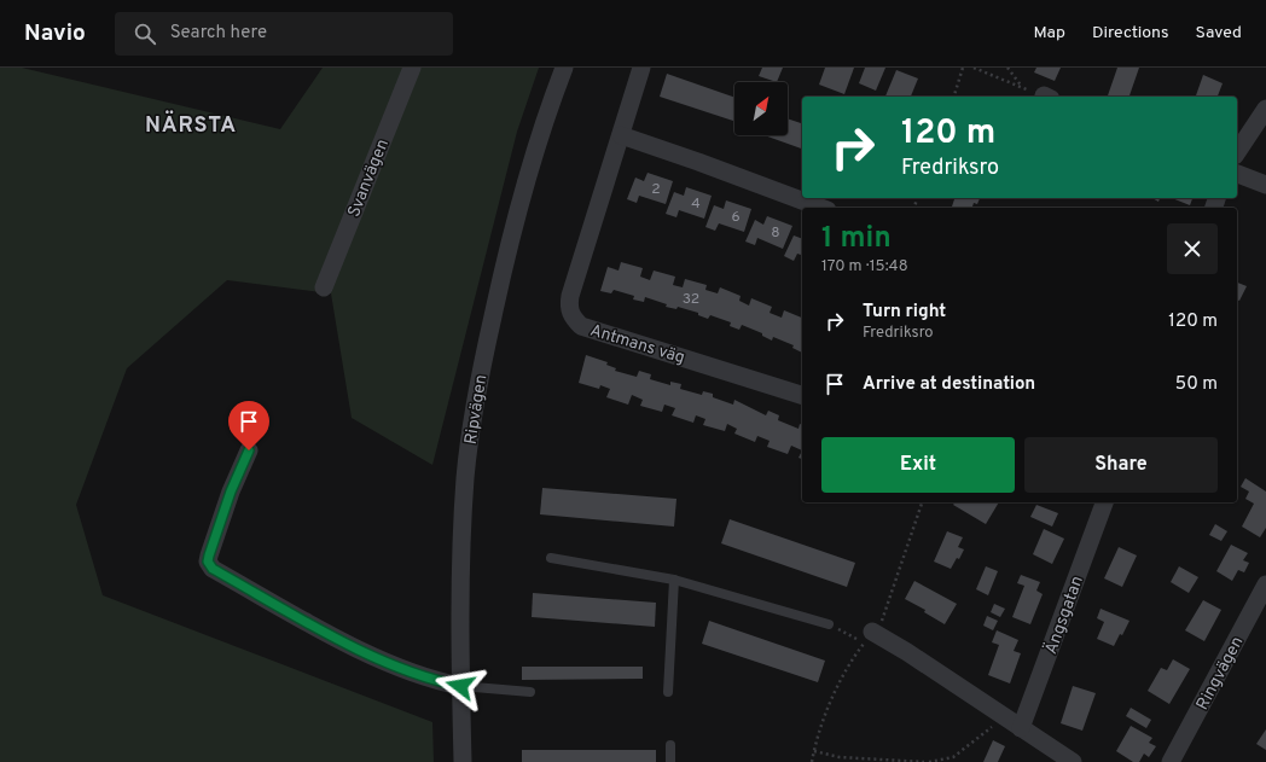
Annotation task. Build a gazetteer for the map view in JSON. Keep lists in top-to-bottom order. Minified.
{"streets":{"street":["Svanvägen","Antmans väg","Ripvägen","Ängsgatan","Ringvägen"]},"districts":["NÄRSTA"],"house_numbers":["2","4","6","8","32"],"north":"top right","page":{"header":"Navio","search":"Search here","nav":["Map","Directions","Saved"],"turn":["120 m","Fredriksro"],"heading":["1 min","170 m · 15:48"],"list":[{"name":"Turn right","note":"Fredriksro","value":"120 m"},{"name":"Arrive at destination","value":"50 m"}],"buttons":["Exit","Share"]}}
